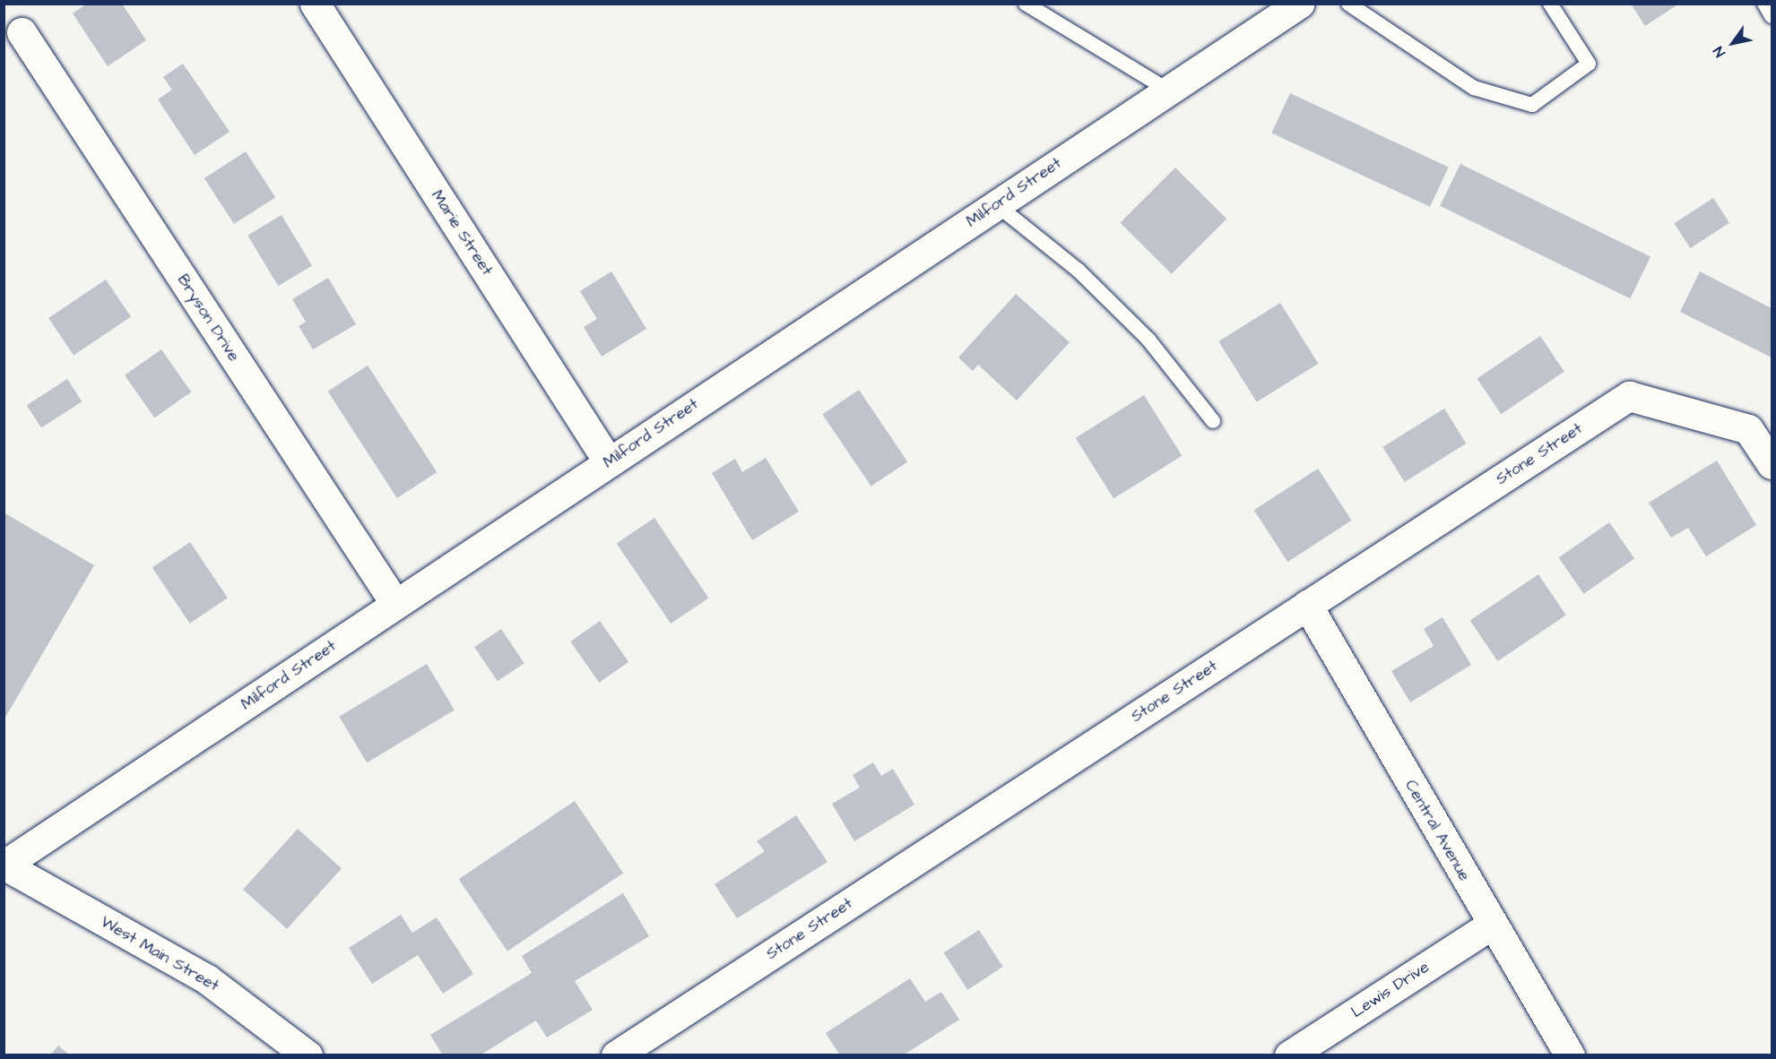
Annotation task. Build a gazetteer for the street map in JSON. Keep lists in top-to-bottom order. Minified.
{"streets":{"street":["Milford Street","Marie Street","Bryson Drive","Stone Street","Central Avenue","West Main Street","Lewis Drive"]},"crossings":[["Milford Street","Marie Street"],["Milford Street","Bryson Drive"],["Milford Street","West Main Street"],["Stone Street","Central Avenue"],["Central Avenue","Lewis Drive"]],"north":"bottom left"}
